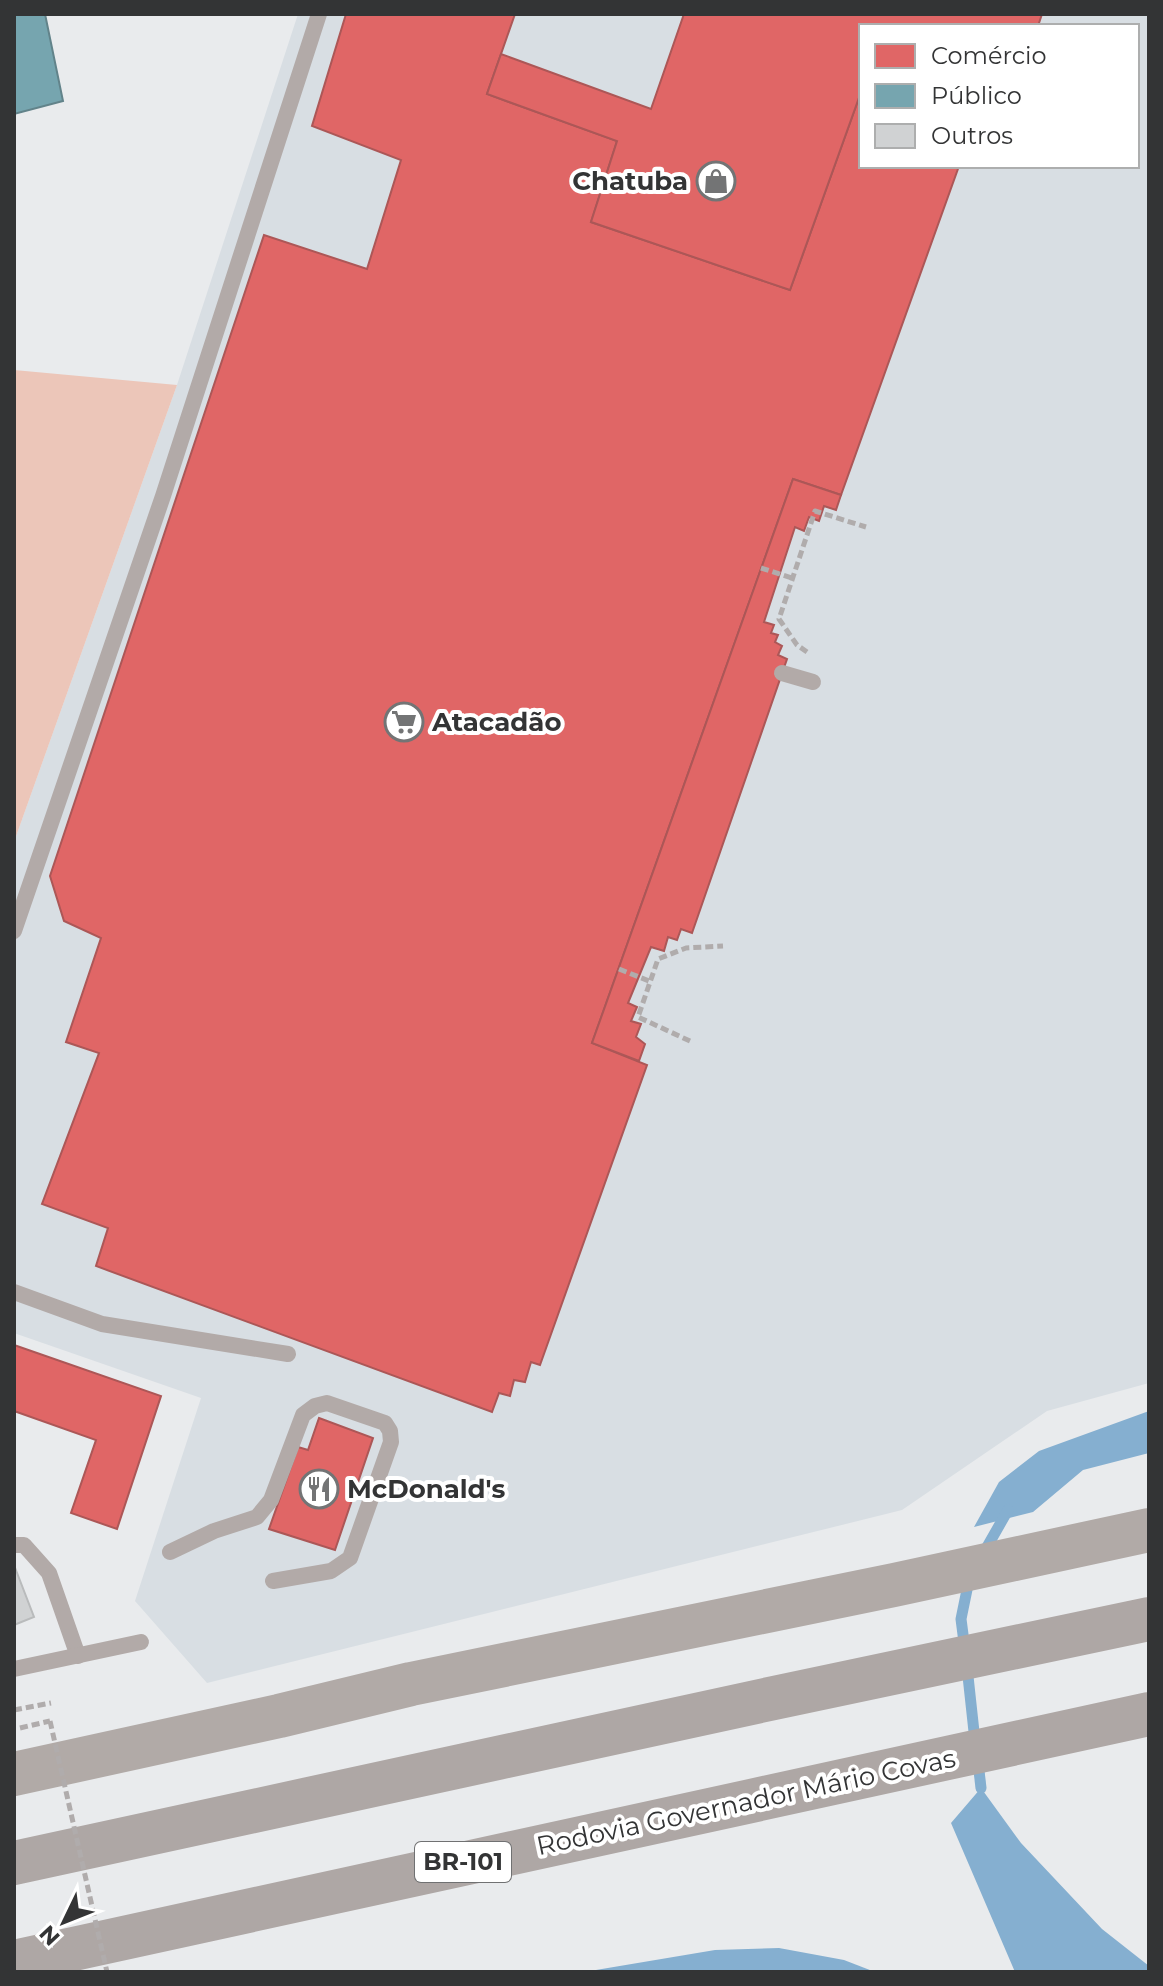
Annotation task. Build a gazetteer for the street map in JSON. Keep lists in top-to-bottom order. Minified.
{"streets":{"highway":["Rodovia Governador Mário Covas","BR-101"]},"places":{"shop":["Chatuba"],"supermarket":["Atacadão"],"restaurant":["McDonald's"]},"legend":["Comércio","Público","Outros"],"north":"bottom left"}
